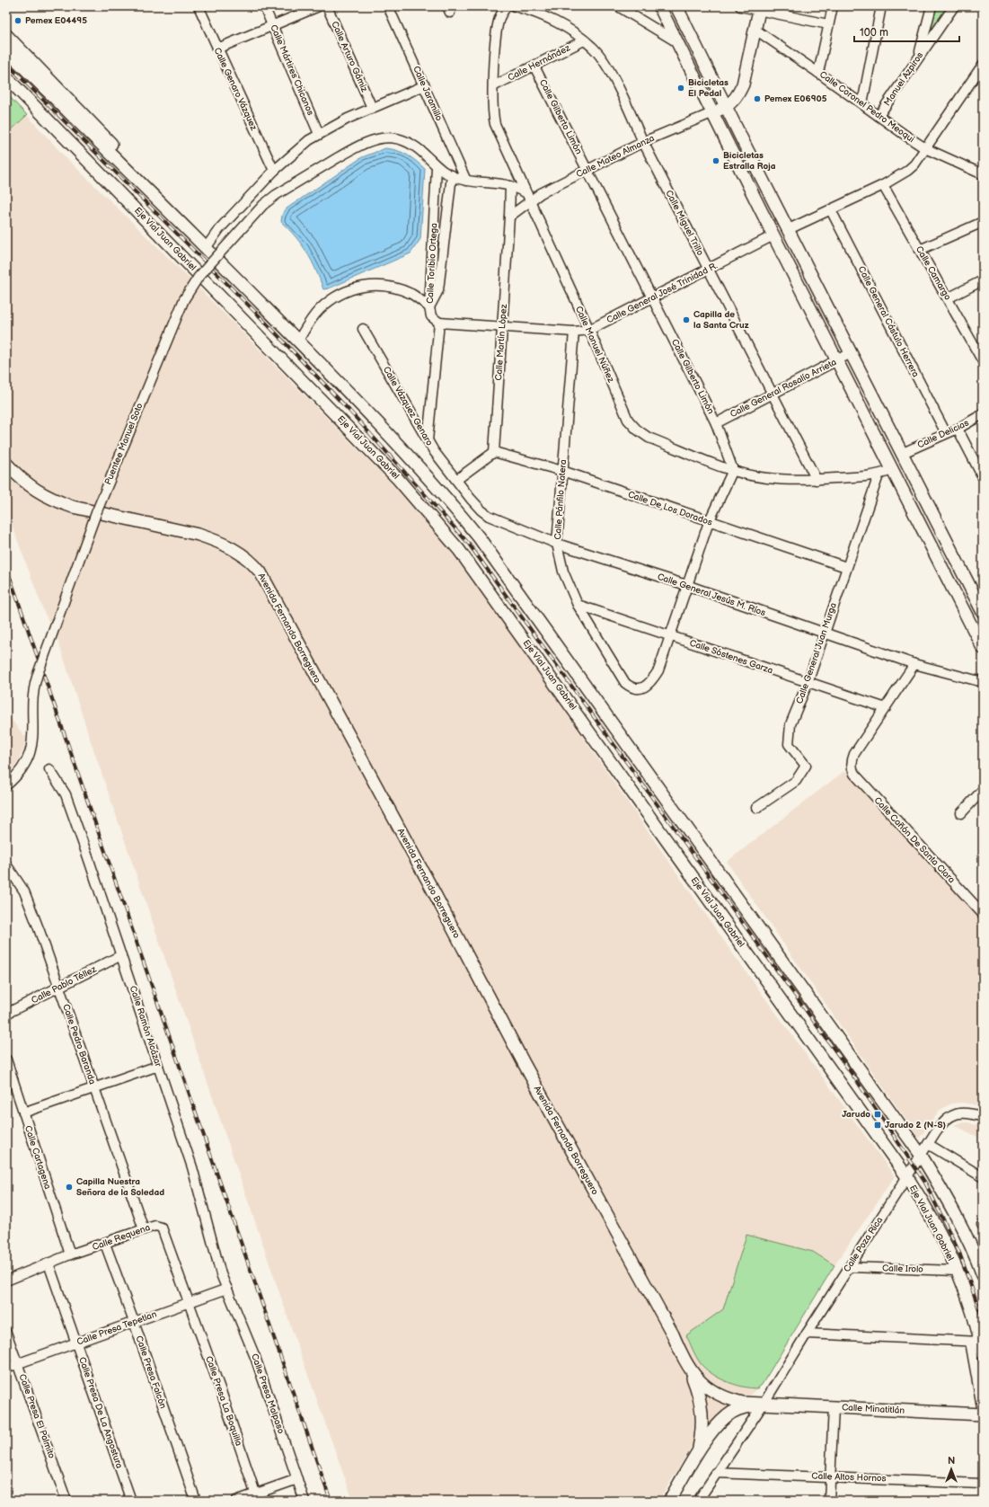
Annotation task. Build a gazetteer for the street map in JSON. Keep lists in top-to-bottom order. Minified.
{"streets":{"main road":["Calle Mateo Almanza","Eje Vial Juan Gabriel","Avenida Fernando Borreguero","Calle Minatitlán"],"street":["Calle Arturo Gámiz","Calle Hernández","Calle Mártires Chicanos","Manuel Azpiros","Calle Genaro Vázquez","Calle Jaramillo","Calle Coronel Pedro Meoqui","Calle Gilberto Limón","Calle Miguel Trillo","Calle Toribio Ortega","Calle Camargo","Calle General José Trinidad R.","Calle General Cástulo Herrera","Calle Martín López","Calle Manuel Núñez","Calle General Rosalío Arrieta","Calle Vázquez Genaro","Calle Delicias","Puentee Manuel Soto","Calle Pánfilo Natera","Calle De Los Dorados","Calle General Jesús M. Ríos","Calle General Juan Murga","Calle Sóstenes Garza","Calle Cañón De Santa Clara","Calle Pablo Téllez","Calle Ramón Alcázar","Calle Pedro Baranda","Calle Cartagena","Calle Requena","Calle Poza Rica","Calle Irolo","Calle Presa Tepetlan","Calle Presa Falcón","Calle Presa Malpaso","Calle Presa La Boquilla","Calle Presa De La Angostura","Calle Presa El Palmito","Calle Altos Hornos"]},"crossings":[["Calle Hernández","Calle Gilberto Limón"],["Calle Hernández","Calle Miguel Trillo"],["Calle Hernández","Calle Manuel Núñez"],["Manuel Azpiros","Calle Coronel Pedro Meoqui"],["Calle Coronel Pedro Meoqui","Calle Mateo Almanza"],["Calle Gilberto Limón","Calle Mateo Almanza"],["Calle Gilberto Limón","Calle General José Trinidad R."],["Calle Gilberto Limón","Calle Manuel Núñez"],["Calle Gilberto Limón","Calle General Rosalío Arrieta"],["Calle Mateo Almanza","Calle Miguel Trillo"],["Calle Mateo Almanza","Calle Martín López"],["Calle Mateo Almanza","Calle Manuel Núñez"],["Calle Miguel Trillo","Calle General José Trinidad R."],["Calle Miguel Trillo","Calle Manuel Núñez"],["Calle Miguel Trillo","Calle General Rosalío Arrieta"],["Eje Vial Juan Gabriel","Calle Poza Rica"],["Eje Vial Juan Gabriel","Calle Irolo"],["Calle Toribio Ortega","Calle General José Trinidad R."],["Calle Toribio Ortega","Puentee Manuel Soto"],["Calle General José Trinidad R.","Calle Martín López"],["Calle General José Trinidad R.","Calle Manuel Núñez"],["Calle General José Trinidad R.","Calle Pánfilo Natera"],["Calle General Cástulo Herrera","Calle Delicias"],["Calle Martín López","Calle De Los Dorados"],["Calle Manuel Núñez","Calle General Juan Murga"],["Calle Vázquez Genaro","Calle General Jesús M. Ríos"],["Calle Pánfilo Natera","Calle De Los Dorados"],["Calle Pánfilo Natera","Calle General Jesús M. Ríos"],["Calle Pánfilo Natera","Calle Sóstenes Garza"],["Calle De Los Dorados","Calle General Juan Murga"],["Calle General Jesús M. Ríos","Calle General Juan Murga"],["Avenida Fernando Borreguero","Calle Poza Rica"],["Avenida Fernando Borreguero","Calle Minatitlán"],["Calle General Juan Murga","Calle Sóstenes Garza"],["Calle Sóstenes Garza","Calle Cañón De Santa Clara"],["Calle Pablo Téllez","Calle Ramón Alcázar"],["Calle Pablo Téllez","Calle Pedro Baranda"],["Calle Ramón Alcázar","Calle Presa Tepetlan"],["Calle Ramón Alcázar","Calle Presa Malpaso"],["Calle Pedro Baranda","Calle Requena"],["Calle Cartagena","Calle Requena"],["Calle Requena","Calle Presa Tepetlan"],["Calle Requena","Calle Presa Falcón"],["Calle Requena","Calle Presa La Boquilla"],["Calle Requena","Calle Presa De La Angostura"],["Calle Poza Rica","Calle Irolo"],["Calle Poza Rica","Calle Minatitlán"],["Calle Poza Rica","Calle Altos Hornos"],["Calle Presa Tepetlan","Calle Presa Falcón"],["Calle Presa Tepetlan","Calle Presa Malpaso"],["Calle Presa Tepetlan","Calle Presa La Boquilla"],["Calle Presa Tepetlan","Calle Presa De La Angostura"],["Calle Presa Tepetlan","Calle Presa El Palmito"]],"places":{"other":["Pemex E04495","Bicicletas El Pedal","Pemex E06905","Bicicletas Estralla Roja","Capilla de la Santa Cruz","Capilla Nuestra Señora de la Soledad"],"transit":["Jarudo","Jarudo 2 (N-S)"]},"scale_bar":"100 m","north":"top"}
